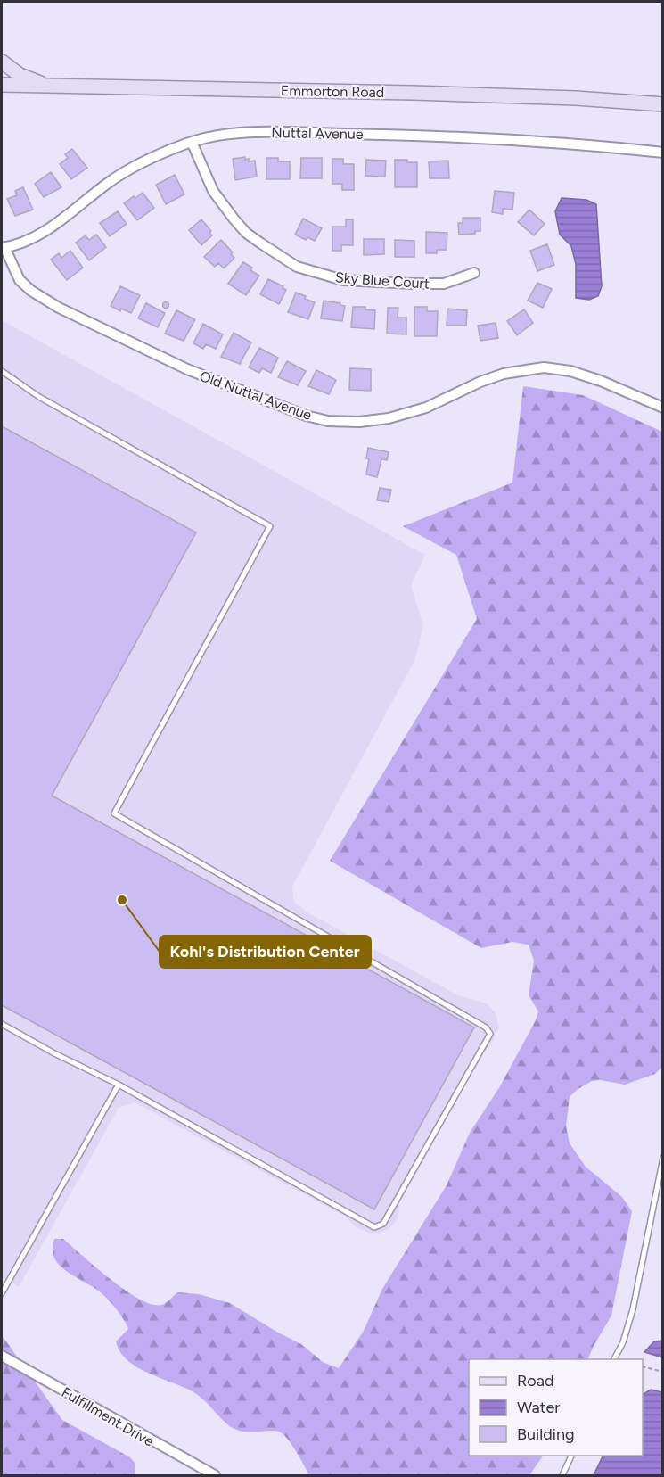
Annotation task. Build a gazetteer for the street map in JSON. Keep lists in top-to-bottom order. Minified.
{"streets":{"main road":["Emmorton Road"],"street":["Nuttal Avenue","Sky Blue Court","Old Nuttal Avenue","Fulfillment Drive"]},"crossings":[["Nuttal Avenue","Sky Blue Court"],["Nuttal Avenue","Old Nuttal Avenue"]],"places":["Kohl's Distribution Center"],"legend":["Road","Water","Building"]}
